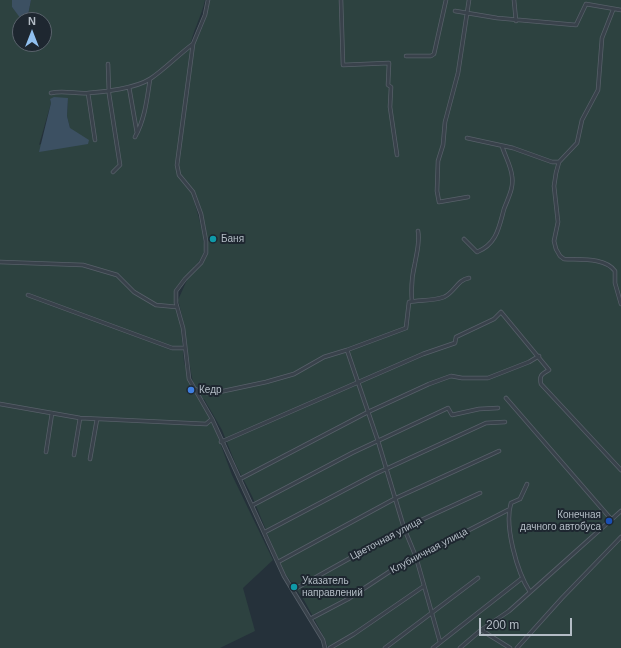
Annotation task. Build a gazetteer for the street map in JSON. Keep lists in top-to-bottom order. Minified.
{"streets":{"street":["Цветочная улица","Клубничная улица"]},"places":["Баня","Кедр","Конечная дачного автобуса","Указатель направлений"],"scale_bar":"200 m","north":"top"}
